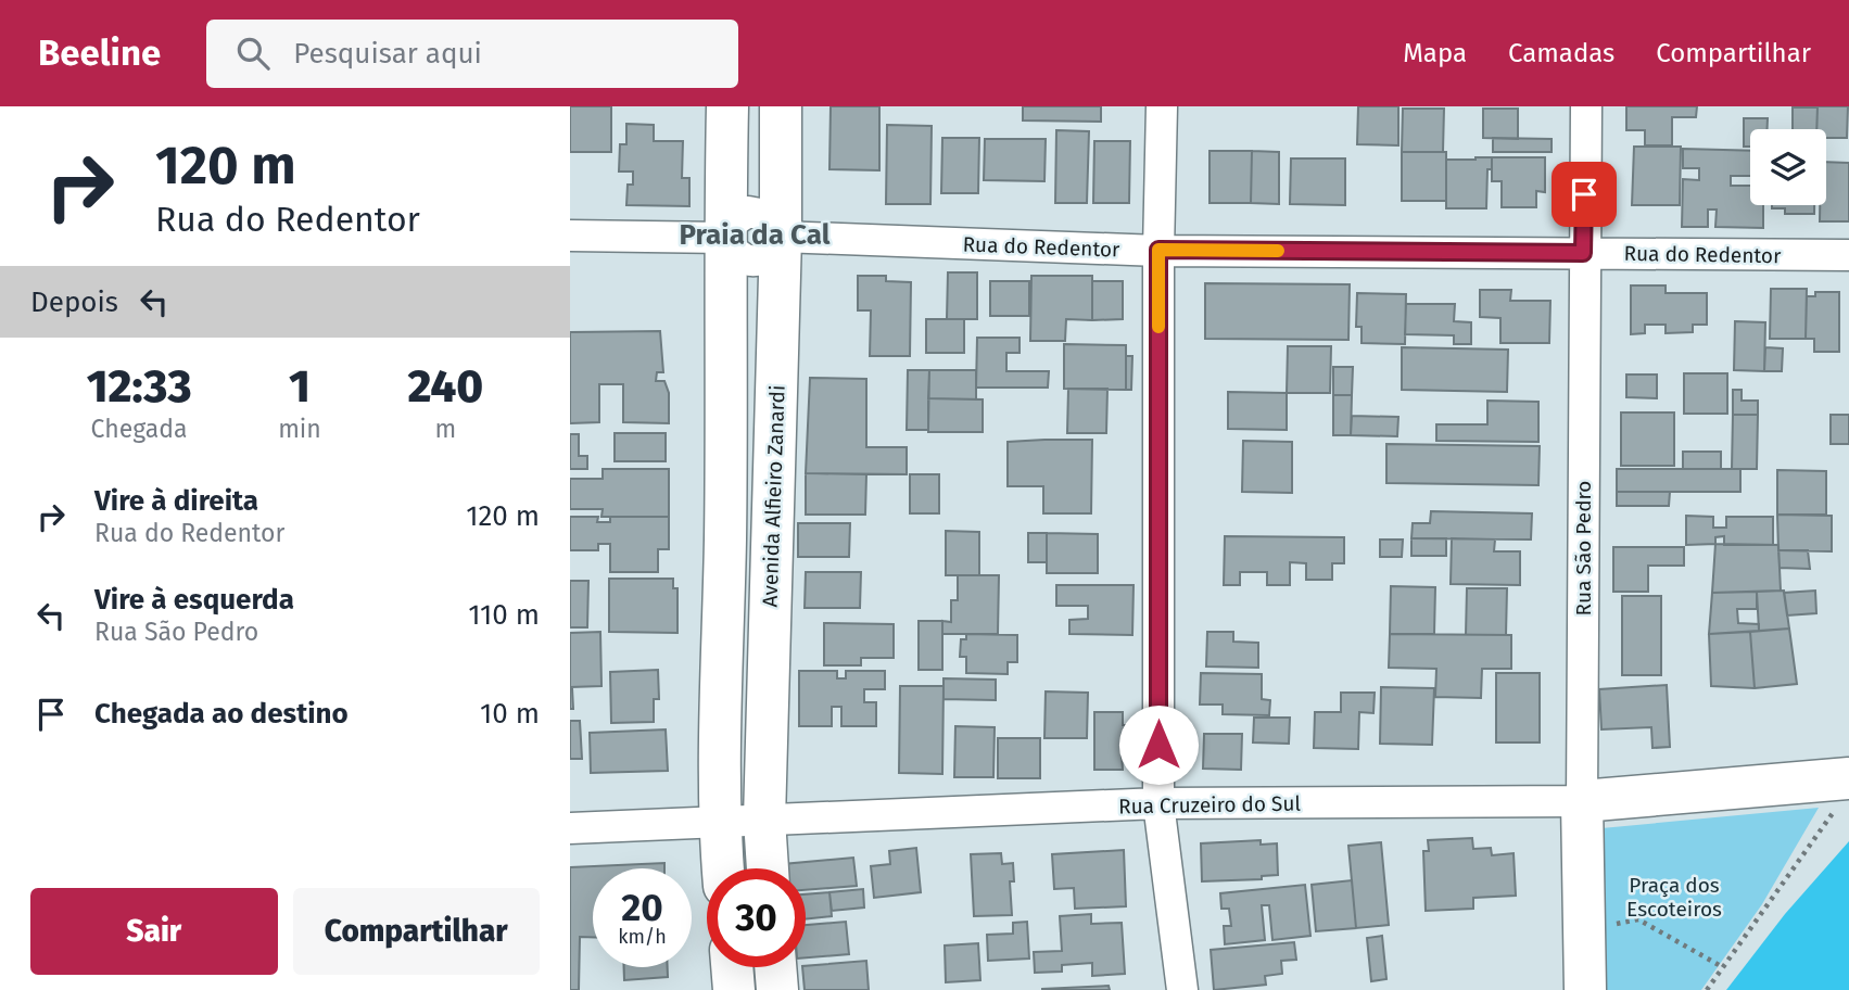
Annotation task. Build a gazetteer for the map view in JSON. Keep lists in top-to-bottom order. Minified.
{"streets":{"street":["Rua do Redentor","Avenida Alfieiro Zanardi","Rua São Pedro","Rua Cruzeiro do Sul"]},"crossings":[["Rua do Redentor","Avenida Alfieiro Zanardi"],["Rua do Redentor","Rua São Pedro"],["Avenida Alfieiro Zanardi","Rua Cruzeiro do Sul"],["Rua São Pedro","Rua Cruzeiro do Sul"]],"districts":["Praia da Cal"],"parks":["Praça dos Escoteiros"],"page":{"header":"Beeline","search":"Pesquisar aqui","nav":["Mapa","Camadas","Compartilhar"],"turn":["120 m","Rua do Redentor"],"then":"Depois","eta":["12:33","Chegada","1","min","240","m"],"list":[{"name":"Vire à direita","note":"Rua do Redentor","value":"120 m"},{"name":"Vire à esquerda","note":"Rua São Pedro","value":"110 m"},{"name":"Chegada ao destino","value":"10 m"}],"speed":"20 km/h","limit":"30","buttons":["Sair","Compartilhar"]}}
